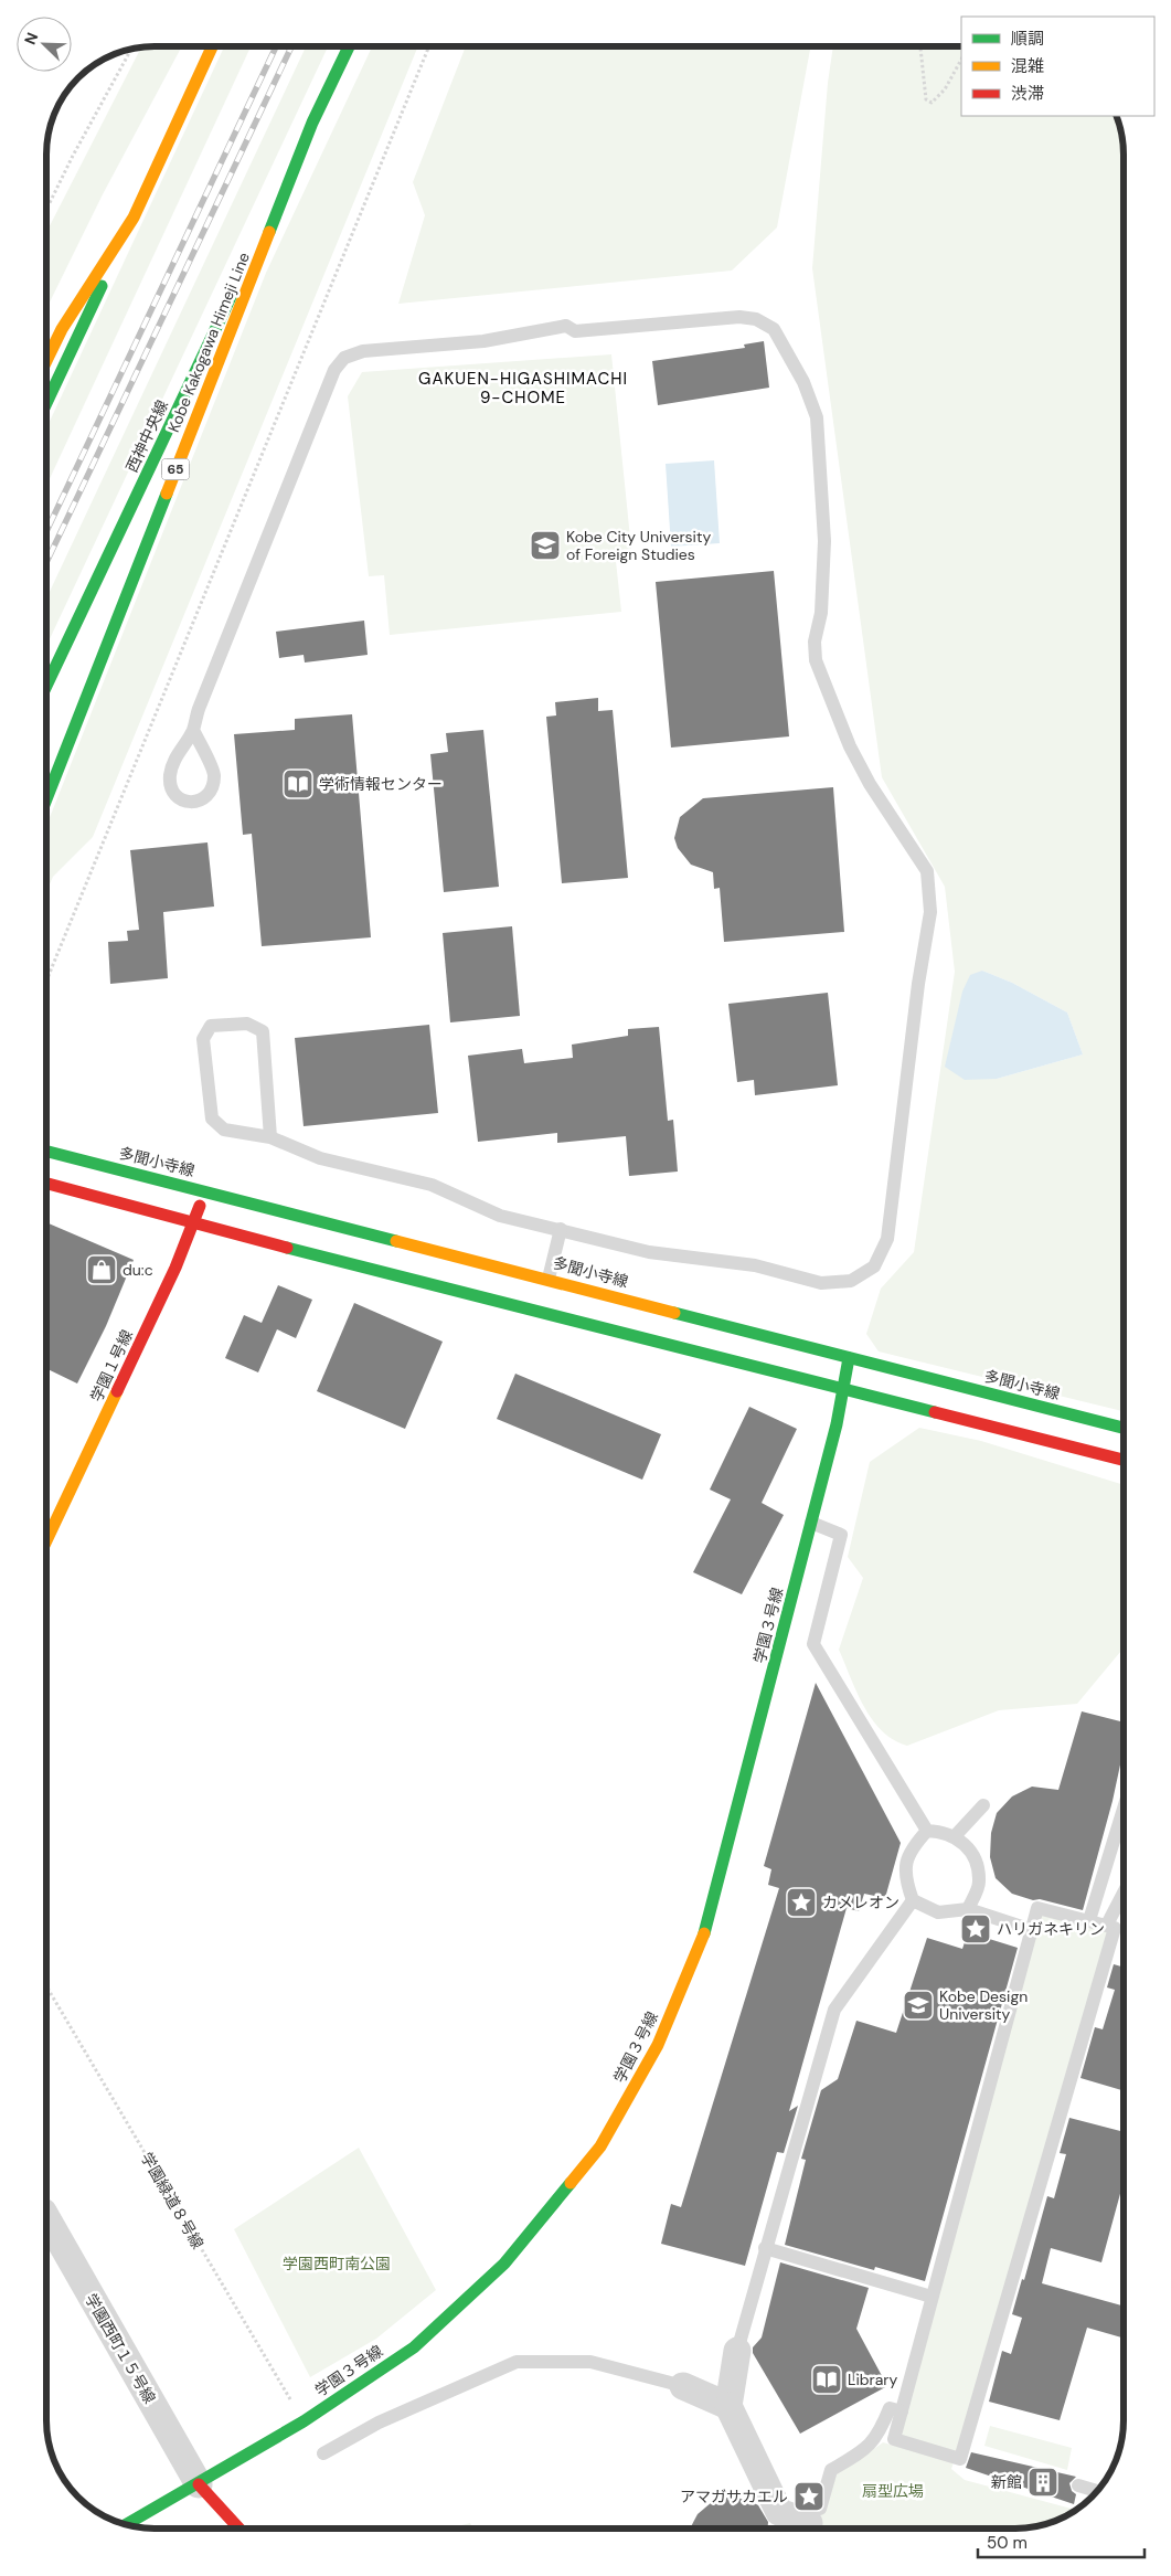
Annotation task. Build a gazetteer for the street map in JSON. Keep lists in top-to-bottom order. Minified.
{"streets":{"street":["Kobe Kakogawa Himeji Line","西神中央線","65","多聞小寺線","学園１号線","学園３号線","学園西町１５号線"],"path":["学園緑道８号線"]},"crossings":[["Kobe Kakogawa Himeji Line","西神中央線"],["多聞小寺線","学園１号線"],["多聞小寺線","学園３号線"],["学園３号線","学園緑道８号線"],["学園３号線","学園西町１５号線"]],"districts":["GAKUEN-HIGASHIMACHI 9-CHOME"],"parks":["学園西町南公園","扇型広場"],"places":{"school or university":["Kobe City University of Foreign Studies","Kobe Design University"],"library":["学術情報センター","Library"],"shop":["du:c"],"place":["カメレオン","ハリガネキリン","アマガサカエル"],"building":["新館"]},"legend":["順調","混雑","渋滞"],"scale_bar":"50 m","north":"top left"}
